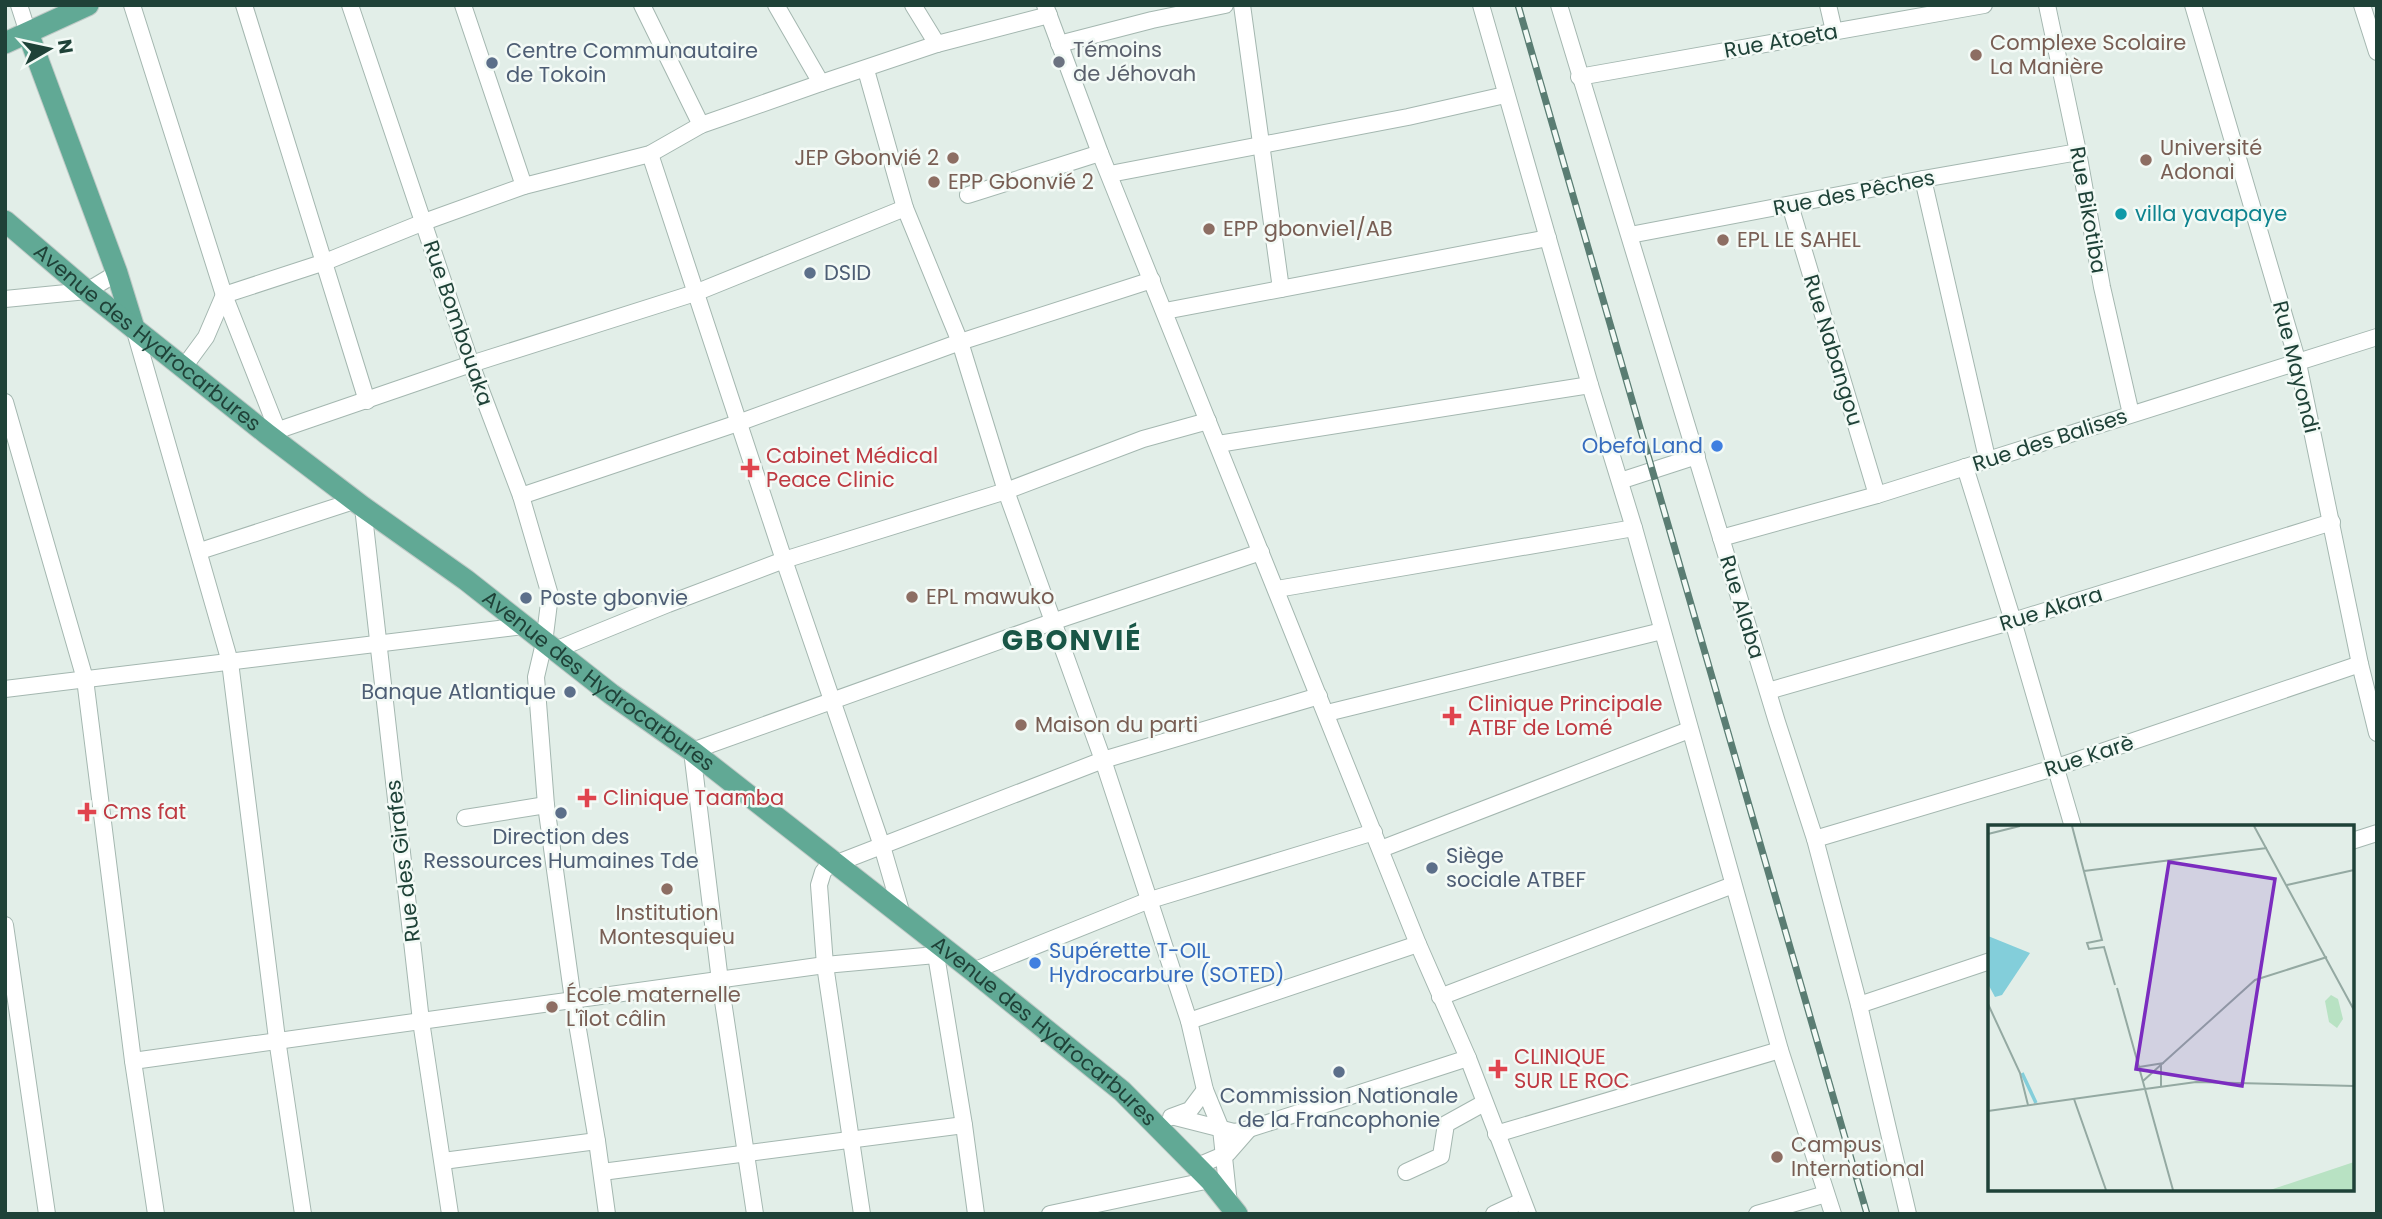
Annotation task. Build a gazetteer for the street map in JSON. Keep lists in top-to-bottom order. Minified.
{"streets":{"main road":["Avenue des Hydrocarbures"],"street":["Rue Atoeta","Rue des Pêches","Rue Bikotiba","Rue Bombouaka","Rue Nabangou","Rue Mayondi","Rue des Balises","Rue Alaba","Rue Akara","Rue Karè","Rue des Girafes"]},"crossings":[["Rue Atoeta","Rue Alaba"],["Rue des Pêches","Rue Bikotiba"],["Rue des Pêches","Rue Nabangou"],["Rue des Pêches","Rue Alaba"],["Rue Bikotiba","Rue des Balises"],["Rue Bombouaka","Avenue des Hydrocarbures"],["Avenue des Hydrocarbures","Rue des Girafes"],["Rue Nabangou","Rue des Balises"],["Rue Mayondi","Rue des Balises"],["Rue Mayondi","Rue Akara"],["Rue Mayondi","Rue Karè"],["Rue des Balises","Rue Alaba"],["Rue Alaba","Rue Akara"],["Rue Alaba","Rue Karè"]],"districts":["GBONVIÉ"],"places":{"other":["Complexe Scolaire La Manière","Témoins de Jéhovah","Centre Communautaire de Tokoin","JEP Gbonvié 2","Université Adonai","EPP Gbonvié 2","villa yavapaye","EPP gbonvie1/AB","EPL LE SAHEL","DSID","Obefa Land","EPL mawuko","Poste gbonvie","Banque Atlantique","Maison du parti","Direction des Ressources Humaines Tde","Siège sociale ATBEF","Institution Montesquieu","Supérette T-OIL Hydrocarbure (SOTED)","École maternelle L'îlot câlin","Commission Nationale de la Francophonie","Campus International"],"health":["Cabinet Médical Peace Clinic","Clinique Principale ATBF de Lomé","Clinique Taamba","Cms fat","CLINIQUE SUR LE ROC"]},"north":"right"}
